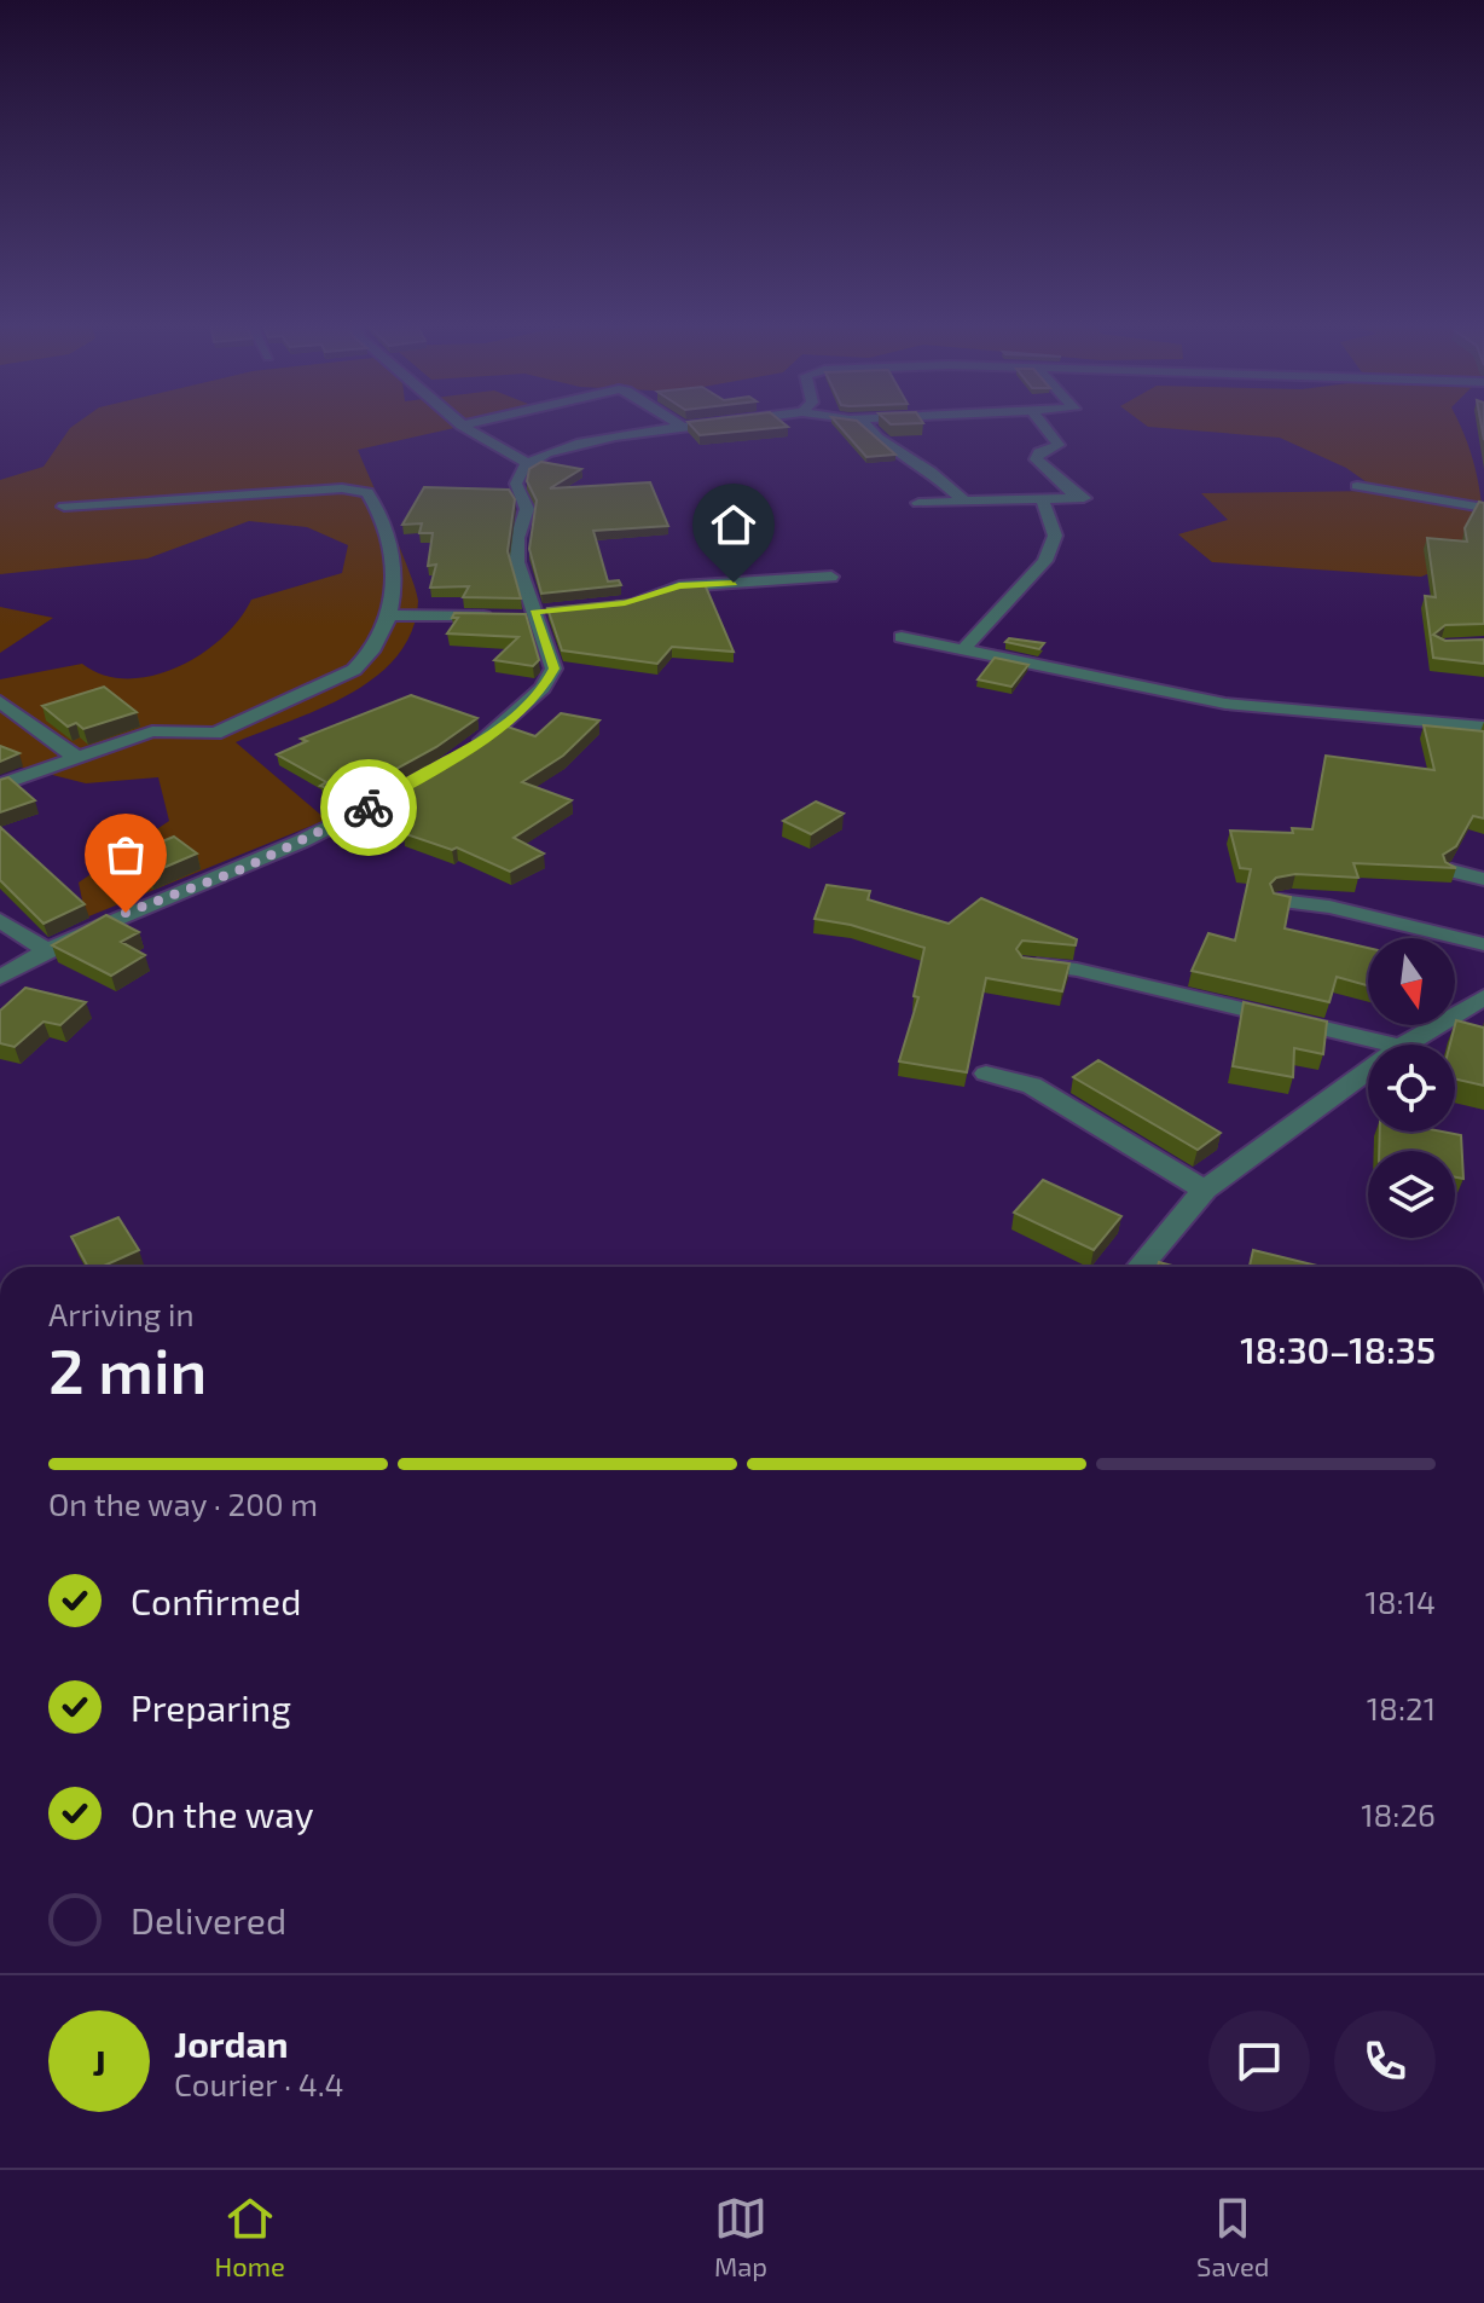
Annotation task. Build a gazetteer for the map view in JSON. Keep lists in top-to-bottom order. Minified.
{"north":"bottom","page":{"heading":["2 min","Arriving in","18:30–18:35"],"panel":["Jordan","Courier · 4.4"],"bar":"On the way · 200 m","list":[["Confirmed","18:14"],["Preparing","18:21"],["On the way","18:26"],"Delivered"],"round":"J","tabs":["Home","Map","Saved"]}}
